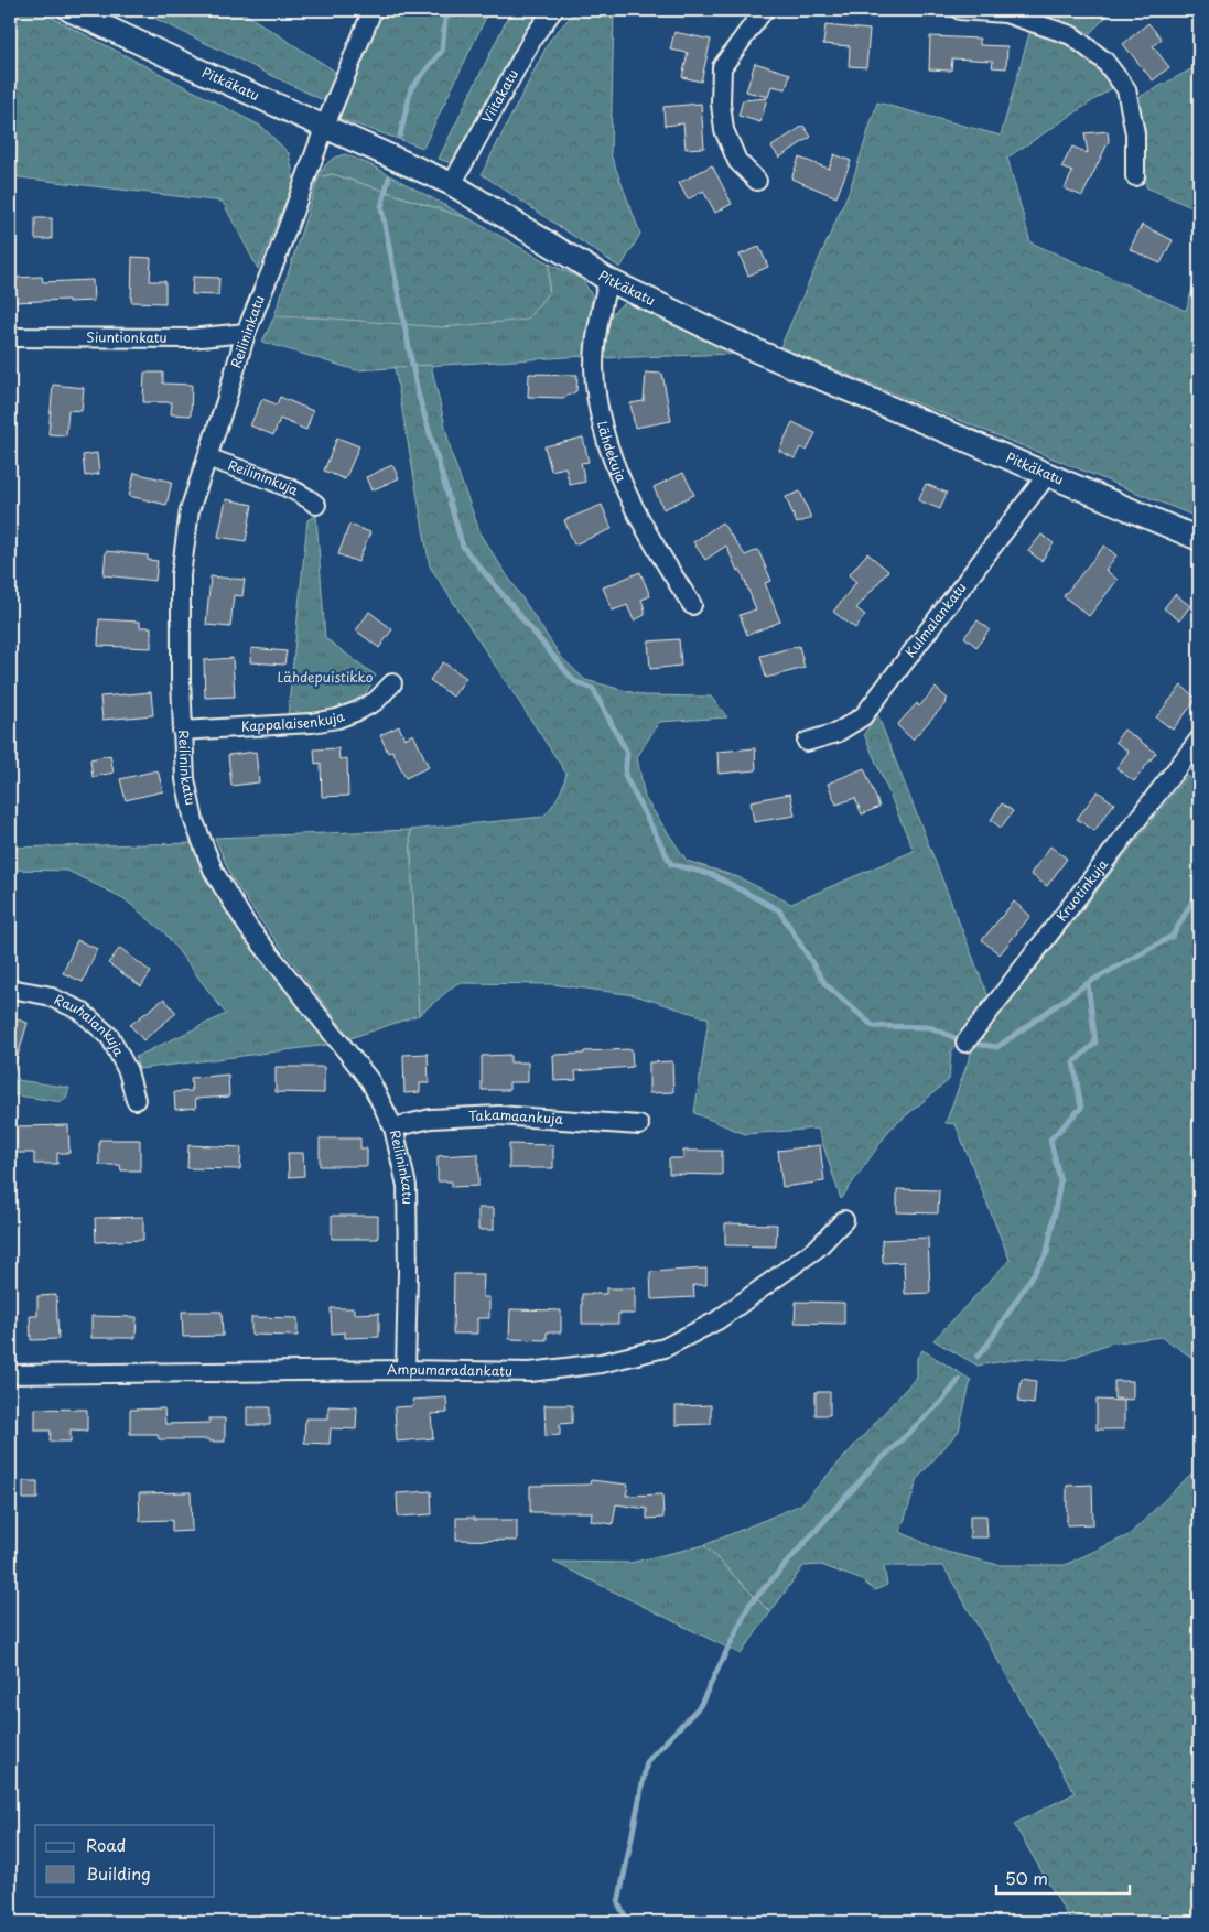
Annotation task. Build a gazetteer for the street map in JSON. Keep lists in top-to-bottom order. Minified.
{"streets":{"street":["Pitkäkatu","Viitakatu","Reilininkatu","Siuntionkatu","Lähdekuja","Reilininkuja","Kulmalankatu","Kappalaisenkuja","Kruotinkuja","Rauhalankuja","Takamaankuja","Ampumaradankatu"]},"crossings":[["Pitkäkatu","Viitakatu"],["Pitkäkatu","Reilininkatu"],["Pitkäkatu","Lähdekuja"],["Pitkäkatu","Kulmalankatu"],["Reilininkatu","Siuntionkatu"],["Reilininkatu","Reilininkuja"],["Reilininkatu","Kappalaisenkuja"],["Reilininkatu","Takamaankuja"],["Reilininkatu","Ampumaradankatu"]],"parks":["Lähdepuistikko"],"legend":["Road","Building"],"scale_bar":"50 m"}
